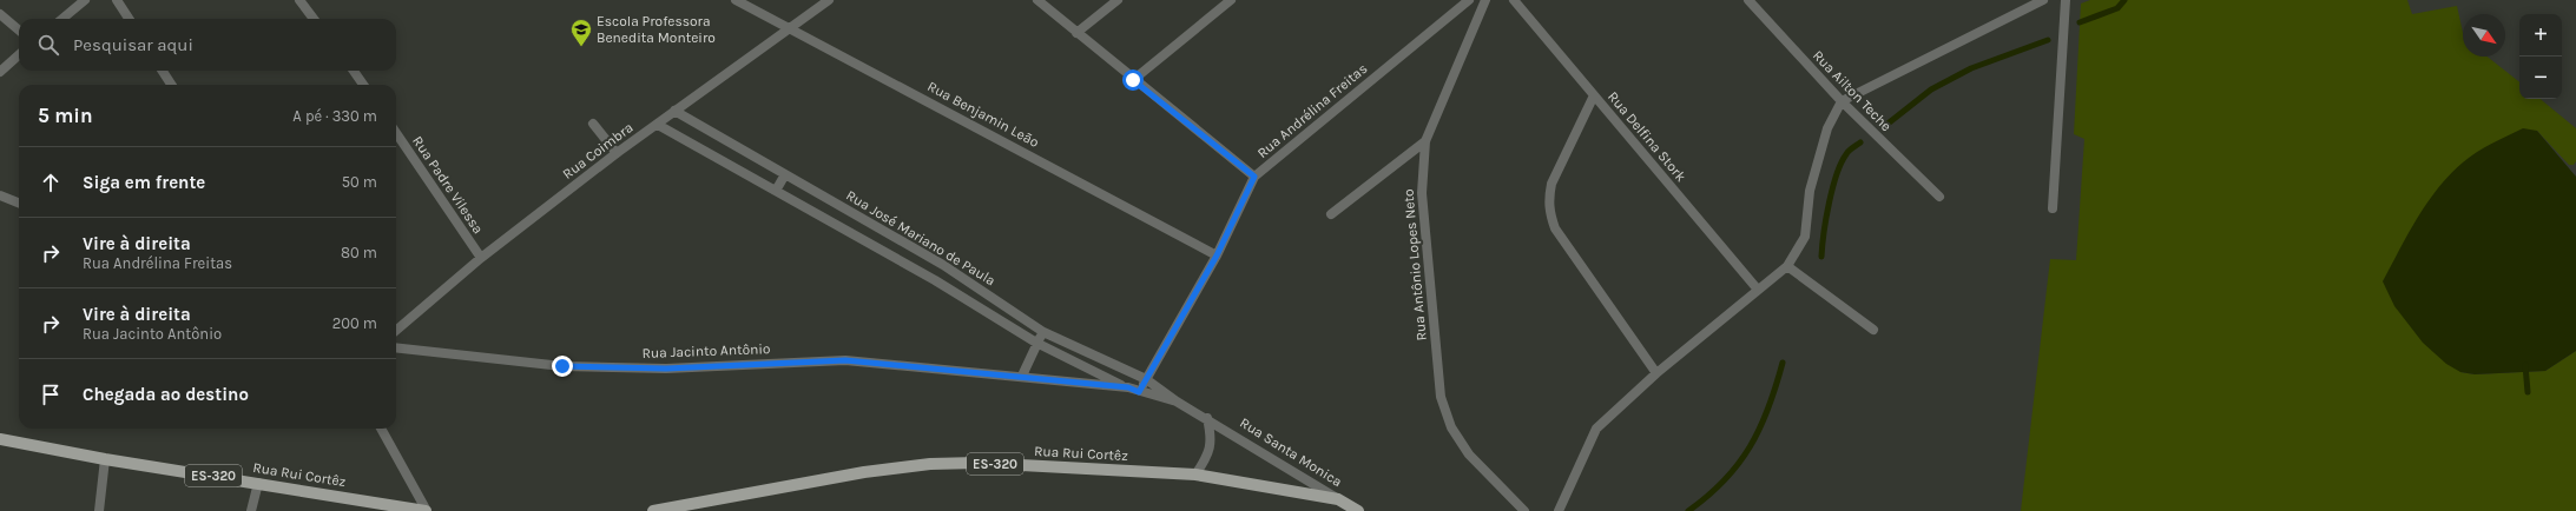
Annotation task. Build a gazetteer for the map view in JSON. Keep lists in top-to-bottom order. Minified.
{"streets":{"main road":["Rua Santa Monica","Rua Rui Cortêz","ES-320"],"street":["Rua Ailton Teche","Rua Andrélina Freitas","Rua Benjamin Leão","Rua Delfina Stork","Rua Coimbra","Rua Padre Vilessa","Rua José Mariano de Paula","Rua Antônio Lopes Neto","Rua Jacinto Antônio"]},"crossings":[["Rua Andrélina Freitas","Rua Benjamin Leão"],["Rua Andrélina Freitas","Rua José Mariano de Paula"],["Rua Andrélina Freitas","Rua Jacinto Antônio"],["Rua Benjamin Leão","Rua Coimbra"],["Rua Coimbra","Rua Padre Vilessa"],["Rua Coimbra","Rua José Mariano de Paula"],["Rua José Mariano de Paula","Rua Jacinto Antônio"],["Rua José Mariano de Paula","Rua Santa Monica"],["Rua Jacinto Antônio","Rua Santa Monica"],["Rua Santa Monica","Rua Rui Cortêz"]],"places":{"school or university":["Escola Professora Benedita Monteiro"]},"north":"bottom right","page":{"map_buttons":["+","−"],"search":"Pesquisar aqui","heading":["5 min","A pé · 330 m"],"list":[["Siga em frente","50 m"],["Vire à direita","Rua Andrélina Freitas","80 m"],["Vire à direita","Rua Jacinto Antônio","200 m"],"Chegada ao destino"]}}
